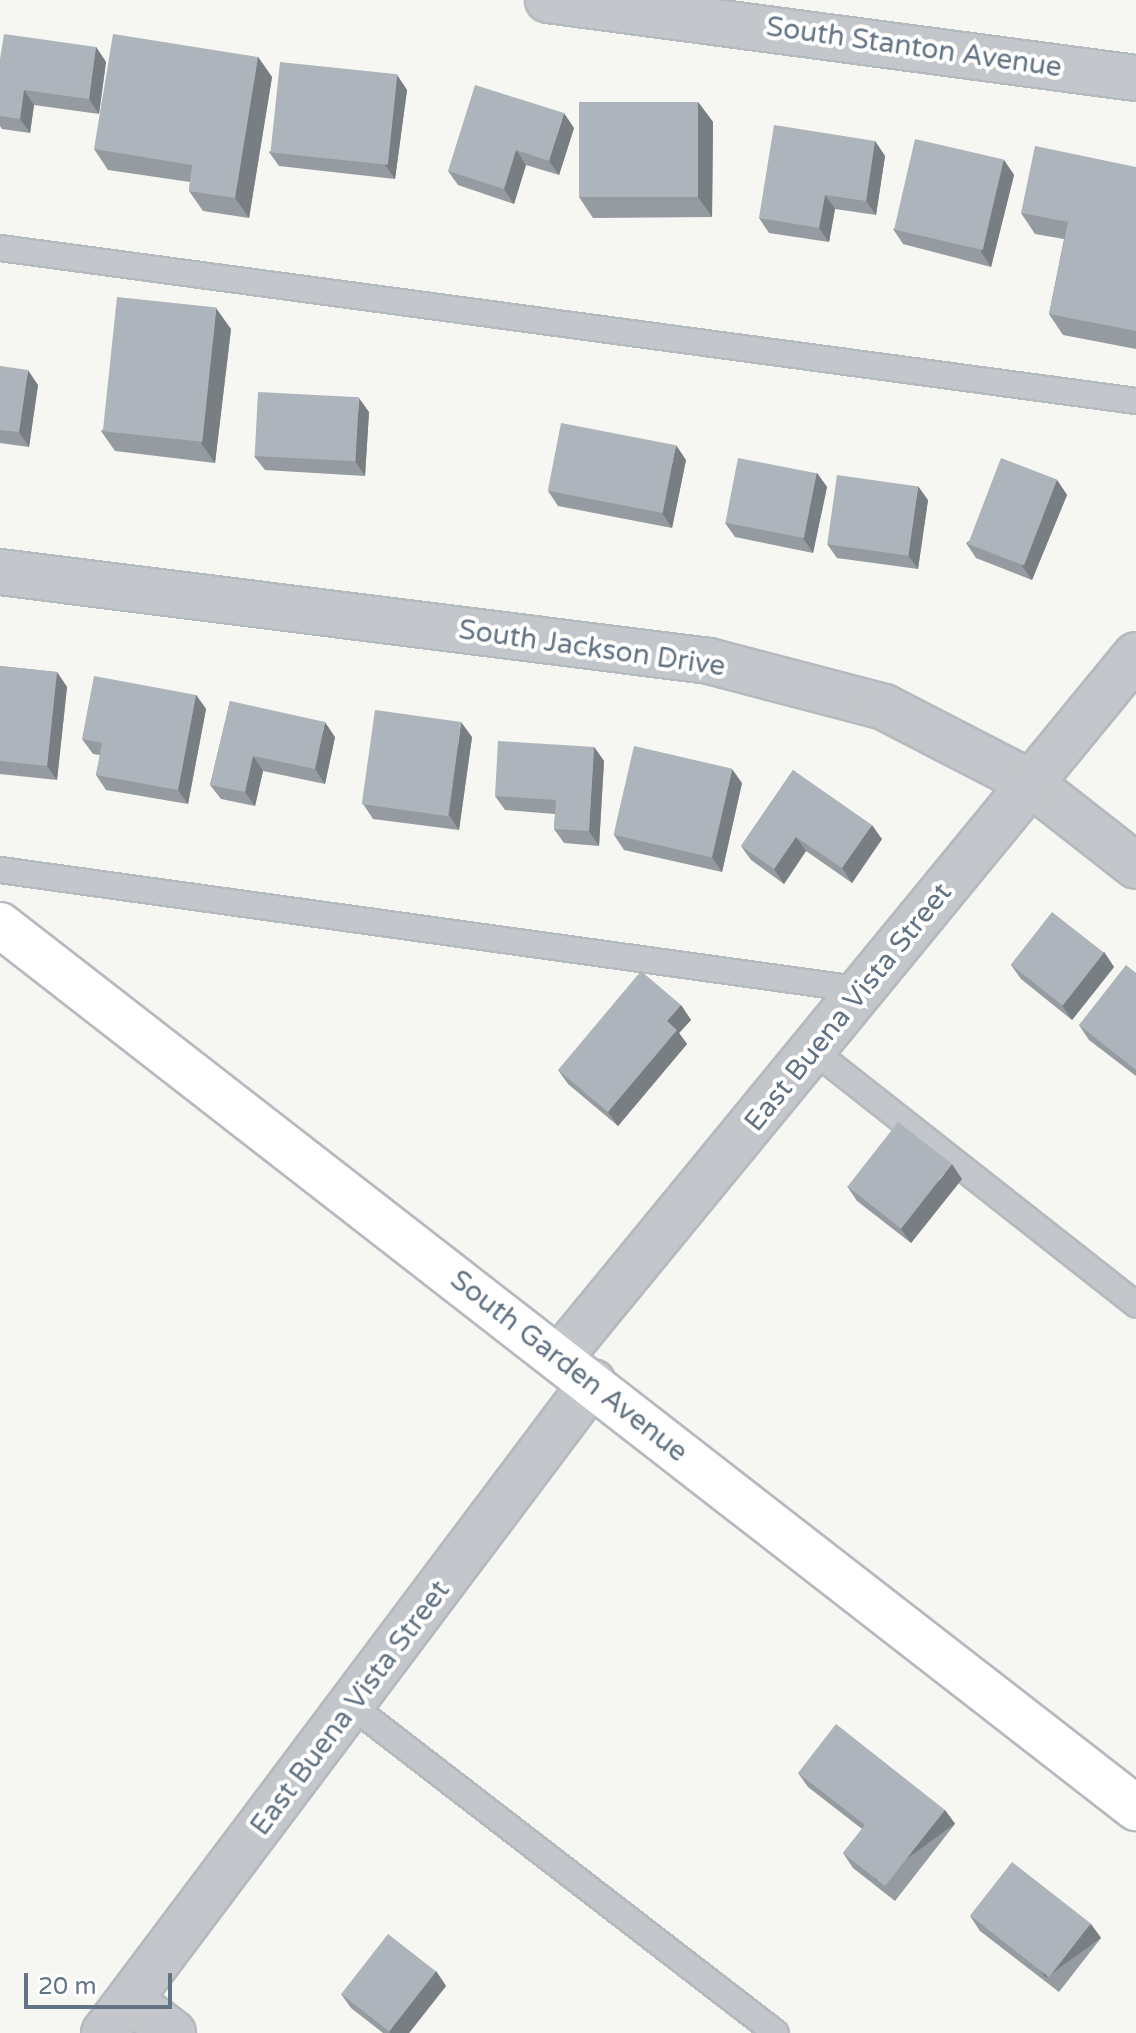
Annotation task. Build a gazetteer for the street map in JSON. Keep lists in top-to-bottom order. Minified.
{"streets":{"street":["South Stanton Avenue","South Jackson Drive","East Buena Vista Street","South Garden Avenue"]},"crossings":[["South Jackson Drive","East Buena Vista Street"],["East Buena Vista Street","South Garden Avenue"]],"scale_bar":"20 m"}
